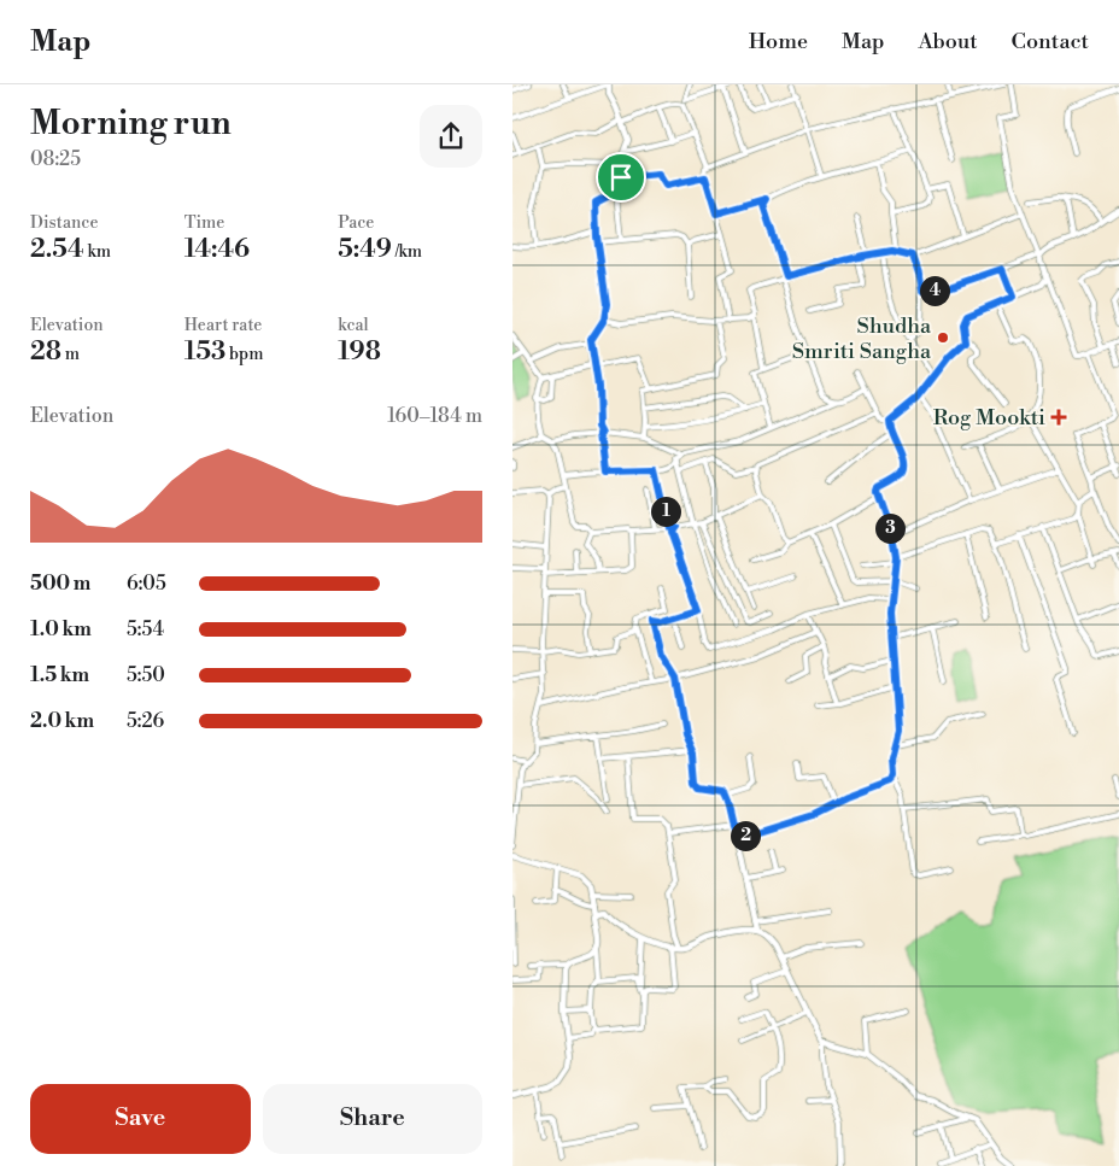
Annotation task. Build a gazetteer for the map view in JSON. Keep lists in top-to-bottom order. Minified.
{"places":{"other":["Shudha Smriti Sangha"],"health":["Rog Mookti"]},"page":{"header":"Map","nav":["Home","Map","About","Contact"],"heading":["Morning run","08:25"],"stats":[["Distance","2.54 km"],["Time","14:46"],["Pace","5:49 /km"],["Elevation","28 m"],["Heart rate","153 bpm"],["kcal","198"]],"pins":["4","1","3","2"],"chart":["Elevation","160–184 m"],"list":[{"name":"500 m","note":"6:05"},{"name":"1.0 km","note":"5:54"},{"name":"1.5 km","note":"5:50"},{"name":"2.0 km","note":"5:26"}],"buttons":["Save","Share"]}}
